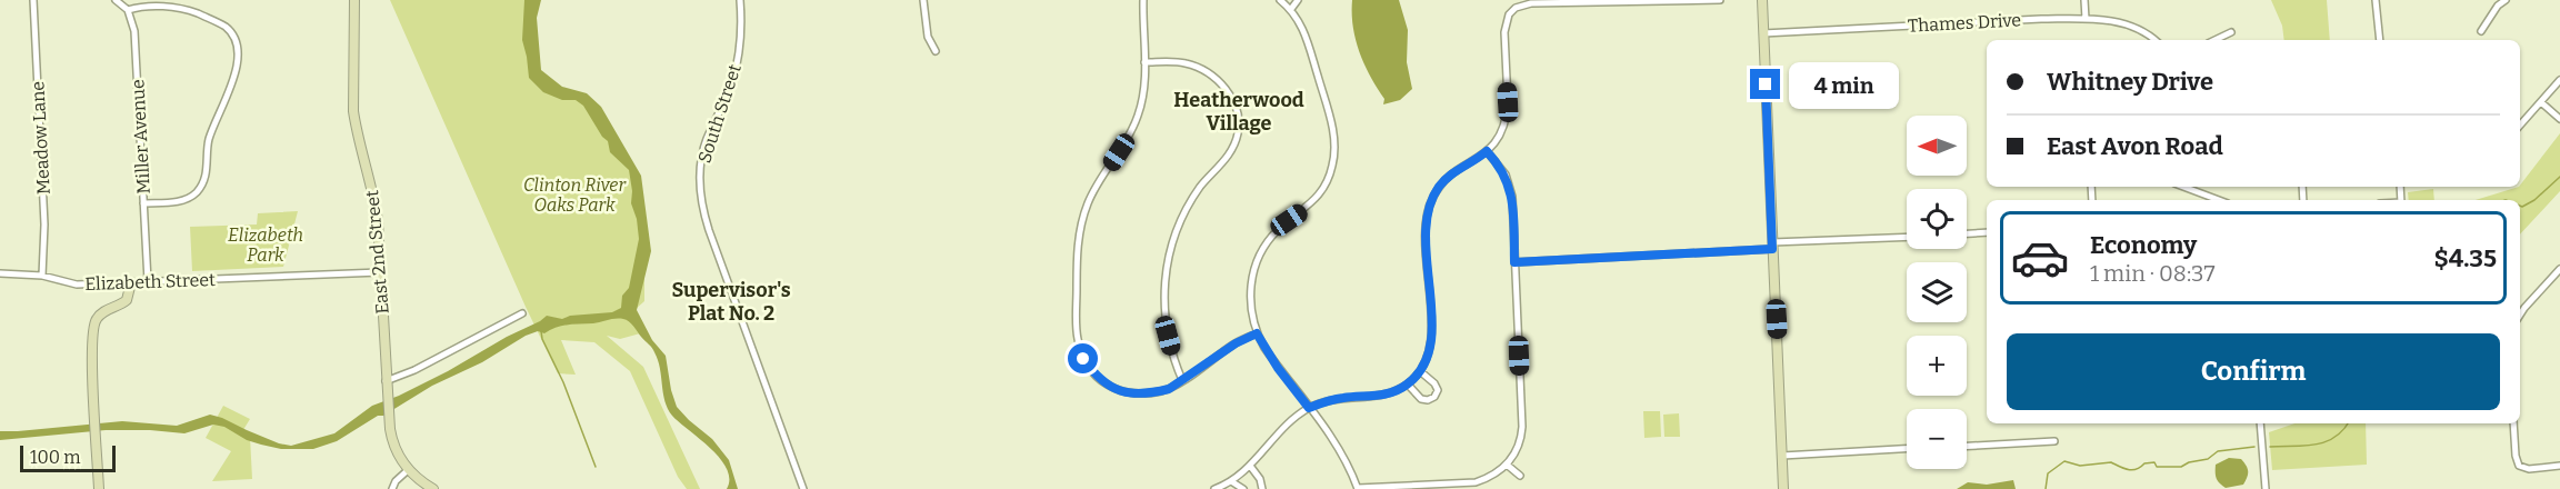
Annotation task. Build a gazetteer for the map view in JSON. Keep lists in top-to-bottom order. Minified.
{"streets":{"street":["Thames Drive","South Street","Miller Avenue","Meadow Lane","East 2nd Street","Elizabeth Street"]},"crossings":[["Miller Avenue","Elizabeth Street"],["Meadow Lane","Elizabeth Street"],["East 2nd Street","Elizabeth Street"]],"districts":["Heatherwood Village","Supervisor's Plat No. 2"],"parks":["Clinton River Oaks Park","Elizabeth Park"],"scale_bar":"100 m","north":"left","page":{"banner":["Whitney Drive","East Avon Road"],"bubble":"4 min","map_buttons":["+","−"],"list":[{"name":"Economy","note":"1 min · 08:37","value":"$4.35"}],"buttons":"Confirm","scale":"100 m"}}
